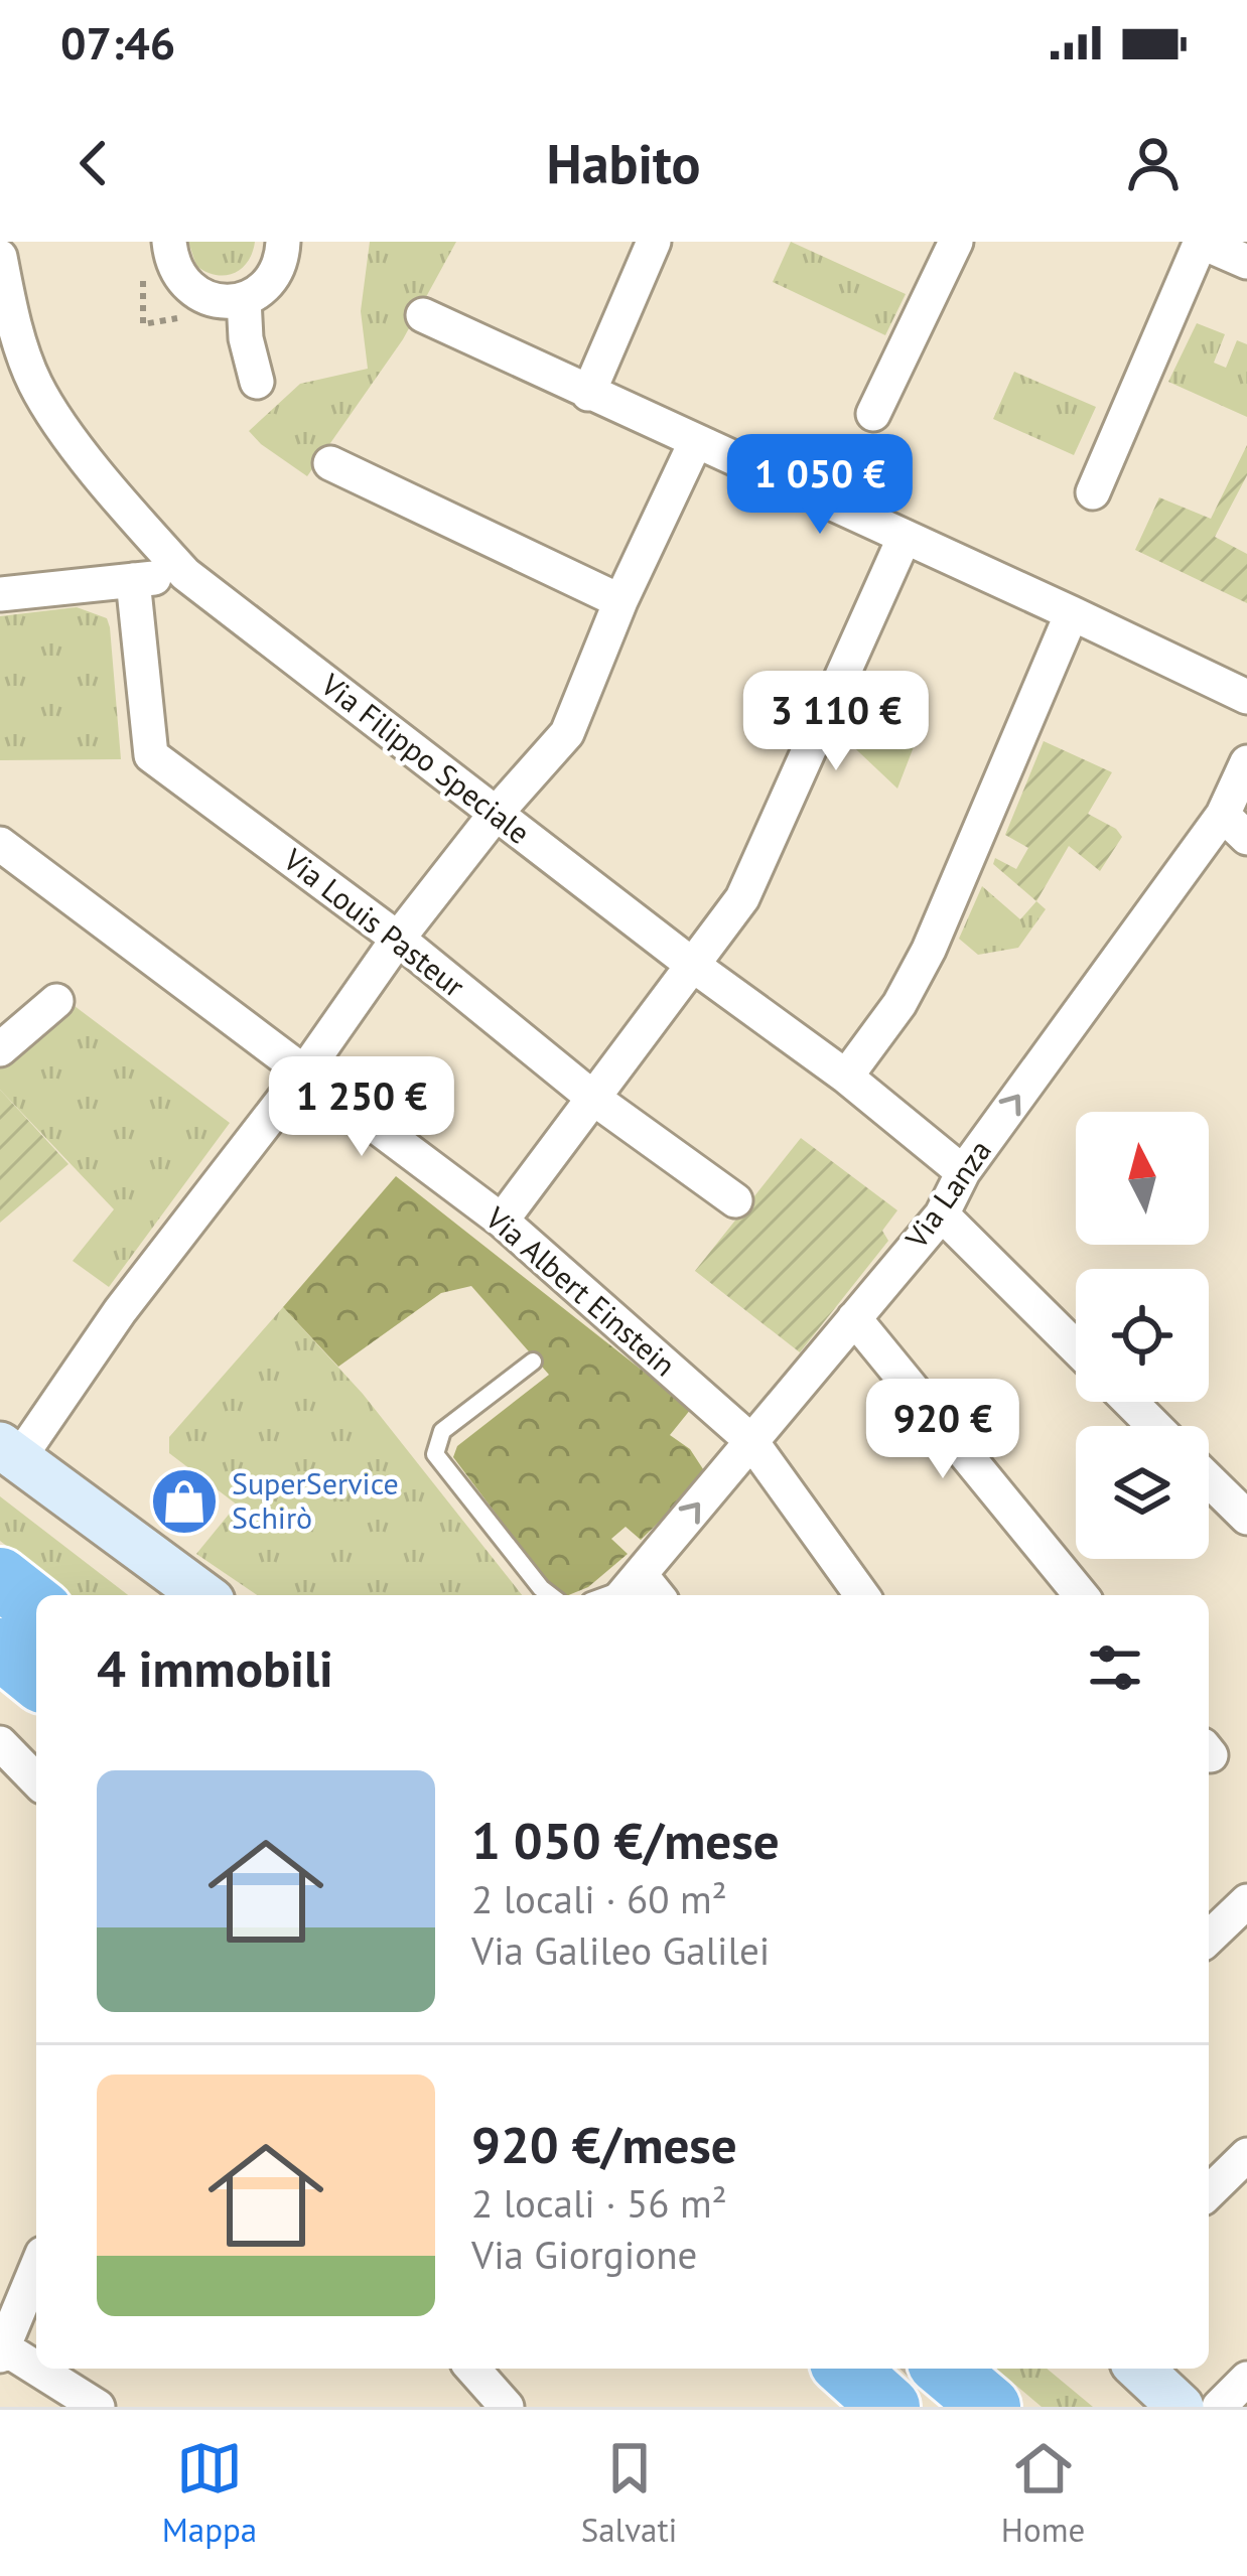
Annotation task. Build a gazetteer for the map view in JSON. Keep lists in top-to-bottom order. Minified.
{"streets":{"street":["Via Filippo Speciale","Via Louis Pasteur","Via Lanza","Via Albert Einstein"]},"crossings":[["Via Filippo Speciale","Via Lanza"],["Via Lanza","Via Albert Einstein"]],"places":{"shop":["SuperService Schirò"]},"north":"top","page":{"status":"07:46","header":"Habito","price":["1 050 €","3 110 €","1 250 €","920 €"],"heading":"4 immobili","list":[{"name":"1 050 €/mese","note":"2 locali · 60 m² · Via Galileo Galilei"},{"name":"920 €/mese","note":"2 locali · 56 m² · Via Giorgione"}],"tabs":["Mappa","Salvati","Home"]}}
